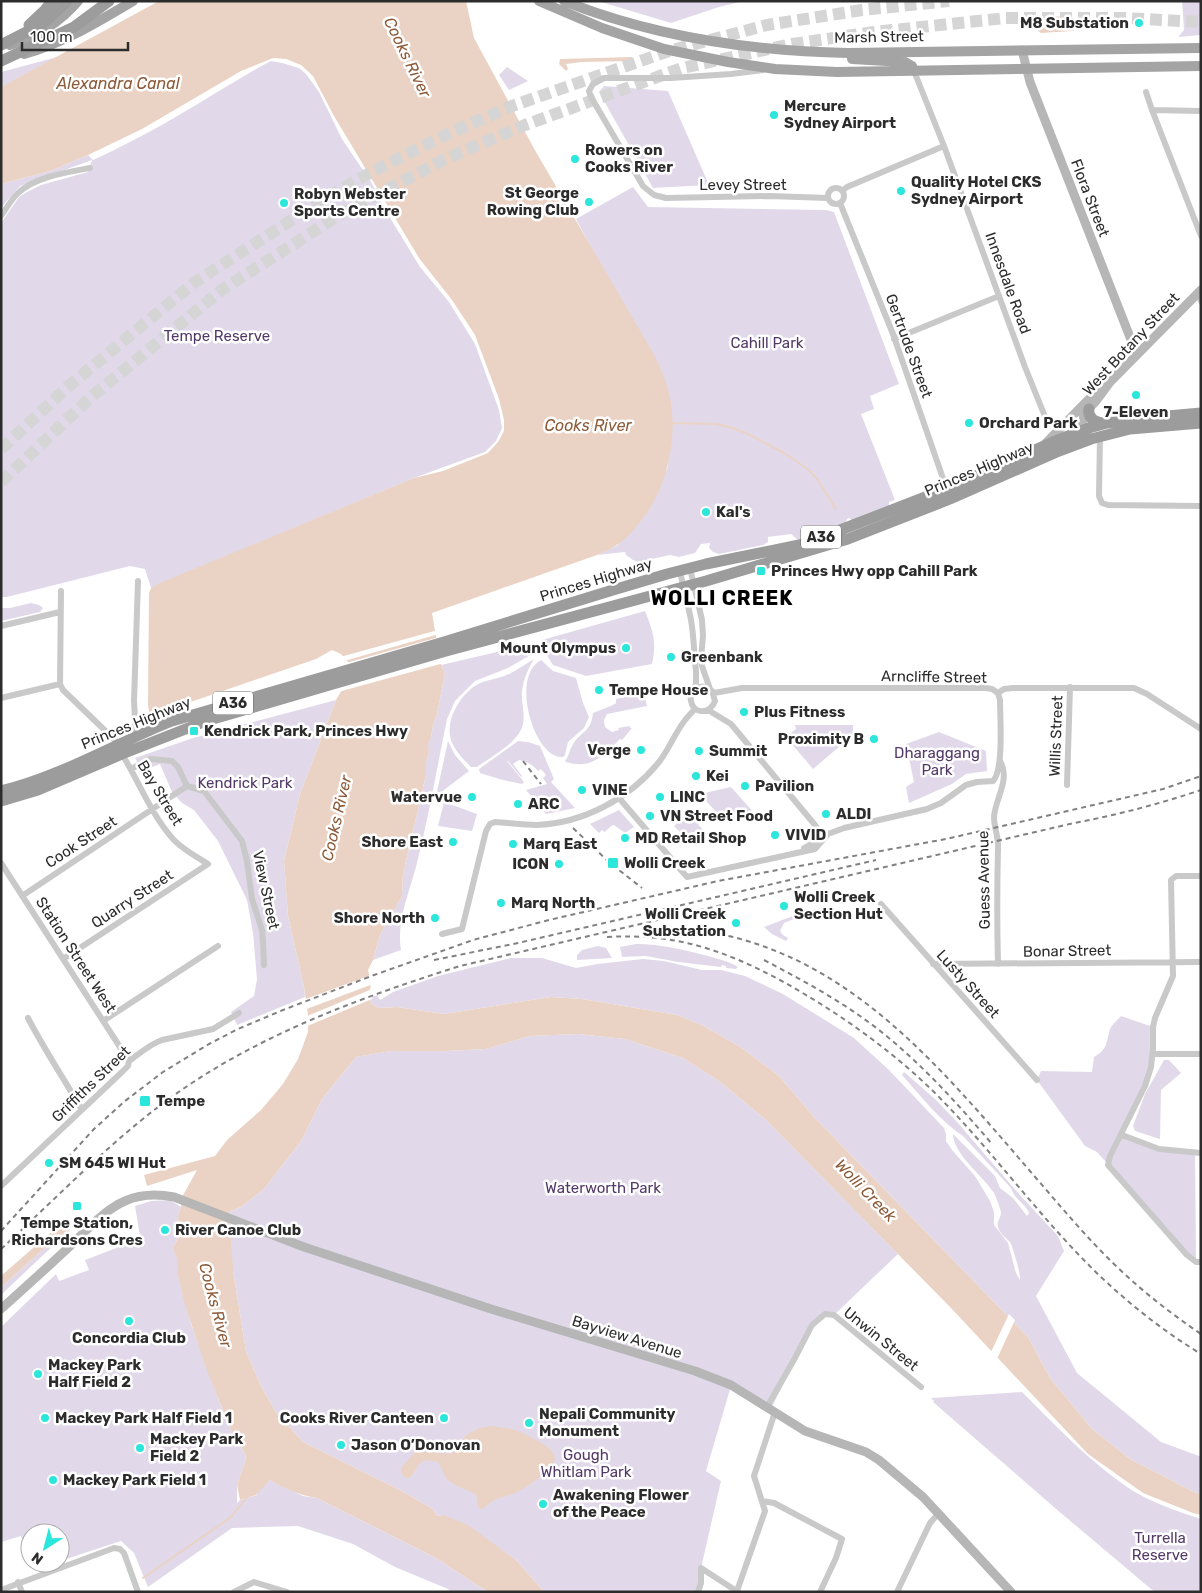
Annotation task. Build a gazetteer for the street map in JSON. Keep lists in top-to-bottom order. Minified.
{"streets":{"highway":["Princes Highway","A36"],"main road":["Marsh Street","Flora Street","West Botany Street","Bayview Avenue"],"street":["Levey Street","Innesdale Road","Gertrude Street","Arncliffe Street","Willis Street","Bay Street","Cook Street","Guess Avenue","View Street","Quarry Street","Bonar Street","Station Street West","Lusty Street","Griffiths Street","Unwin Street"]},"crossings":[["Marsh Street","Flora Street"],["Levey Street","Gertrude Street"],["Flora Street","West Botany Street"],["West Botany Street","Princes Highway"],["Gertrude Street","Princes Highway"],["Princes Highway","Bay Street"],["Arncliffe Street","Willis Street"],["Arncliffe Street","Guess Avenue"],["Bay Street","Cook Street"],["Bay Street","Quarry Street"],["Cook Street","Station Street West"],["Guess Avenue","Bonar Street"],["Quarry Street","Station Street West"],["Bonar Street","Lusty Street"],["Station Street West","Griffiths Street"],["Bayview Avenue","Unwin Street"]],"districts":["WOLLI CREEK"],"water":["Cooks River","Alexandra Canal","Wolli Creek"],"parks":["Tempe Reserve","Cahill Park","Dharaggang Park","Kendrick Park","Waterworth Park","Gough Whitlam Park","Turrella Reserve"],"places":{"other":["M8 Substation","Mercure Sydney Airport","Rowers on Cooks River","Quality Hotel CKS Sydney Airport","St George Rowing Club","Robyn Webster Sports Centre","7-Eleven","Orchard Park","Kal's","Mount Olympus","Greenbank","Tempe House","Plus Fitness","Proximity B","Verge","Summit","Kei","Pavilion","VINE","Watervue","LINC","ARC","ALDI","VN Street Food","VIVID","MD Retail Shop","Shore East","Marq East","ICON","Marq North","Wolli Creek Section Hut","Shore North","Wolli Creek Substation","SM 645 WI Hut","River Canoe Club","Concordia Club","Mackey Park Half Field 2","Mackey Park Half Field 1","Cooks River Canteen","Nepali Community Monument","Jason O’Donovan","Mackey Park Field 2","Mackey Park Field 1","Awakening Flower of the Peace"],"transit":["Princes Hwy opp Cahill Park","Kendrick Park, Princes Hwy","Wolli Creek","Tempe","Tempe Station, Richardsons Cres"]},"scale_bar":"100 m","north":"bottom left"}
